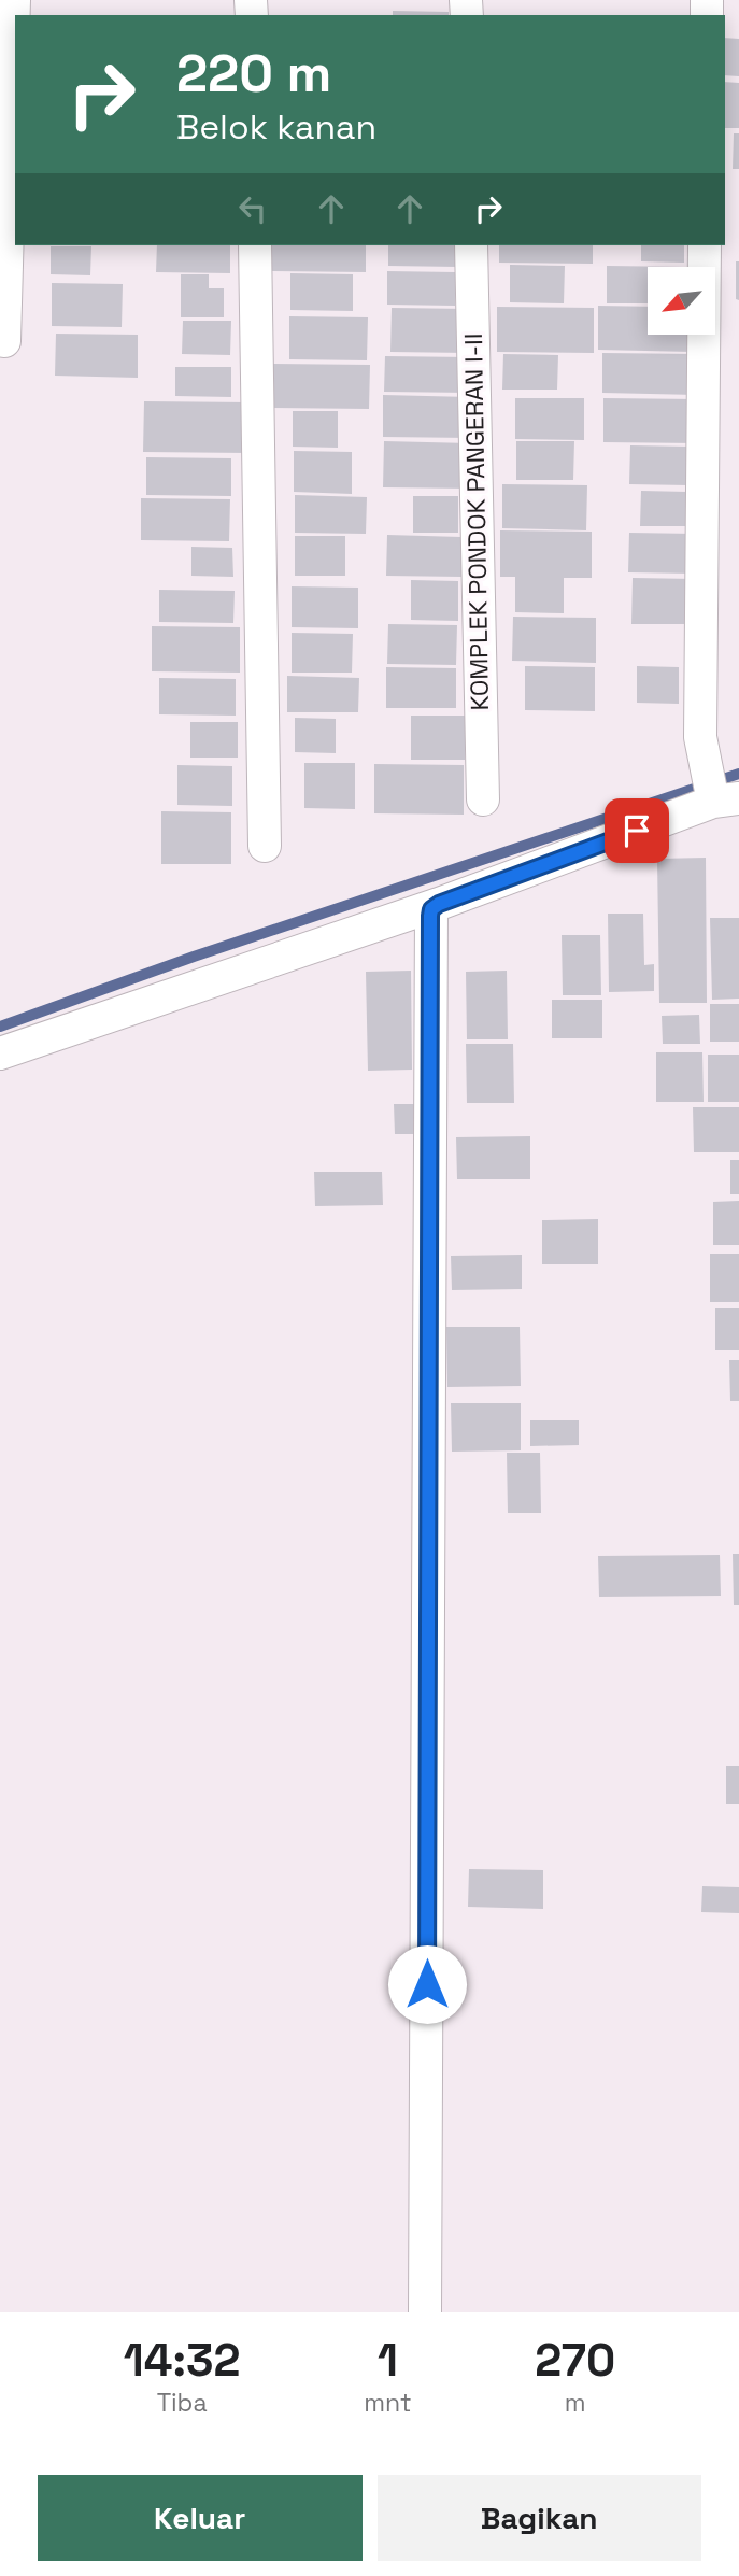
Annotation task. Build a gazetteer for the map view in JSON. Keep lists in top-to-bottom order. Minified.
{"streets":{"street":["KOMPLEK PONDOK PANGERAN I-II"]},"north":"bottom left","page":{"turn":["220 m","Belok kanan"],"eta":["14:32","Tiba","1","mnt","270","m"],"buttons":["Keluar","Bagikan"]}}
